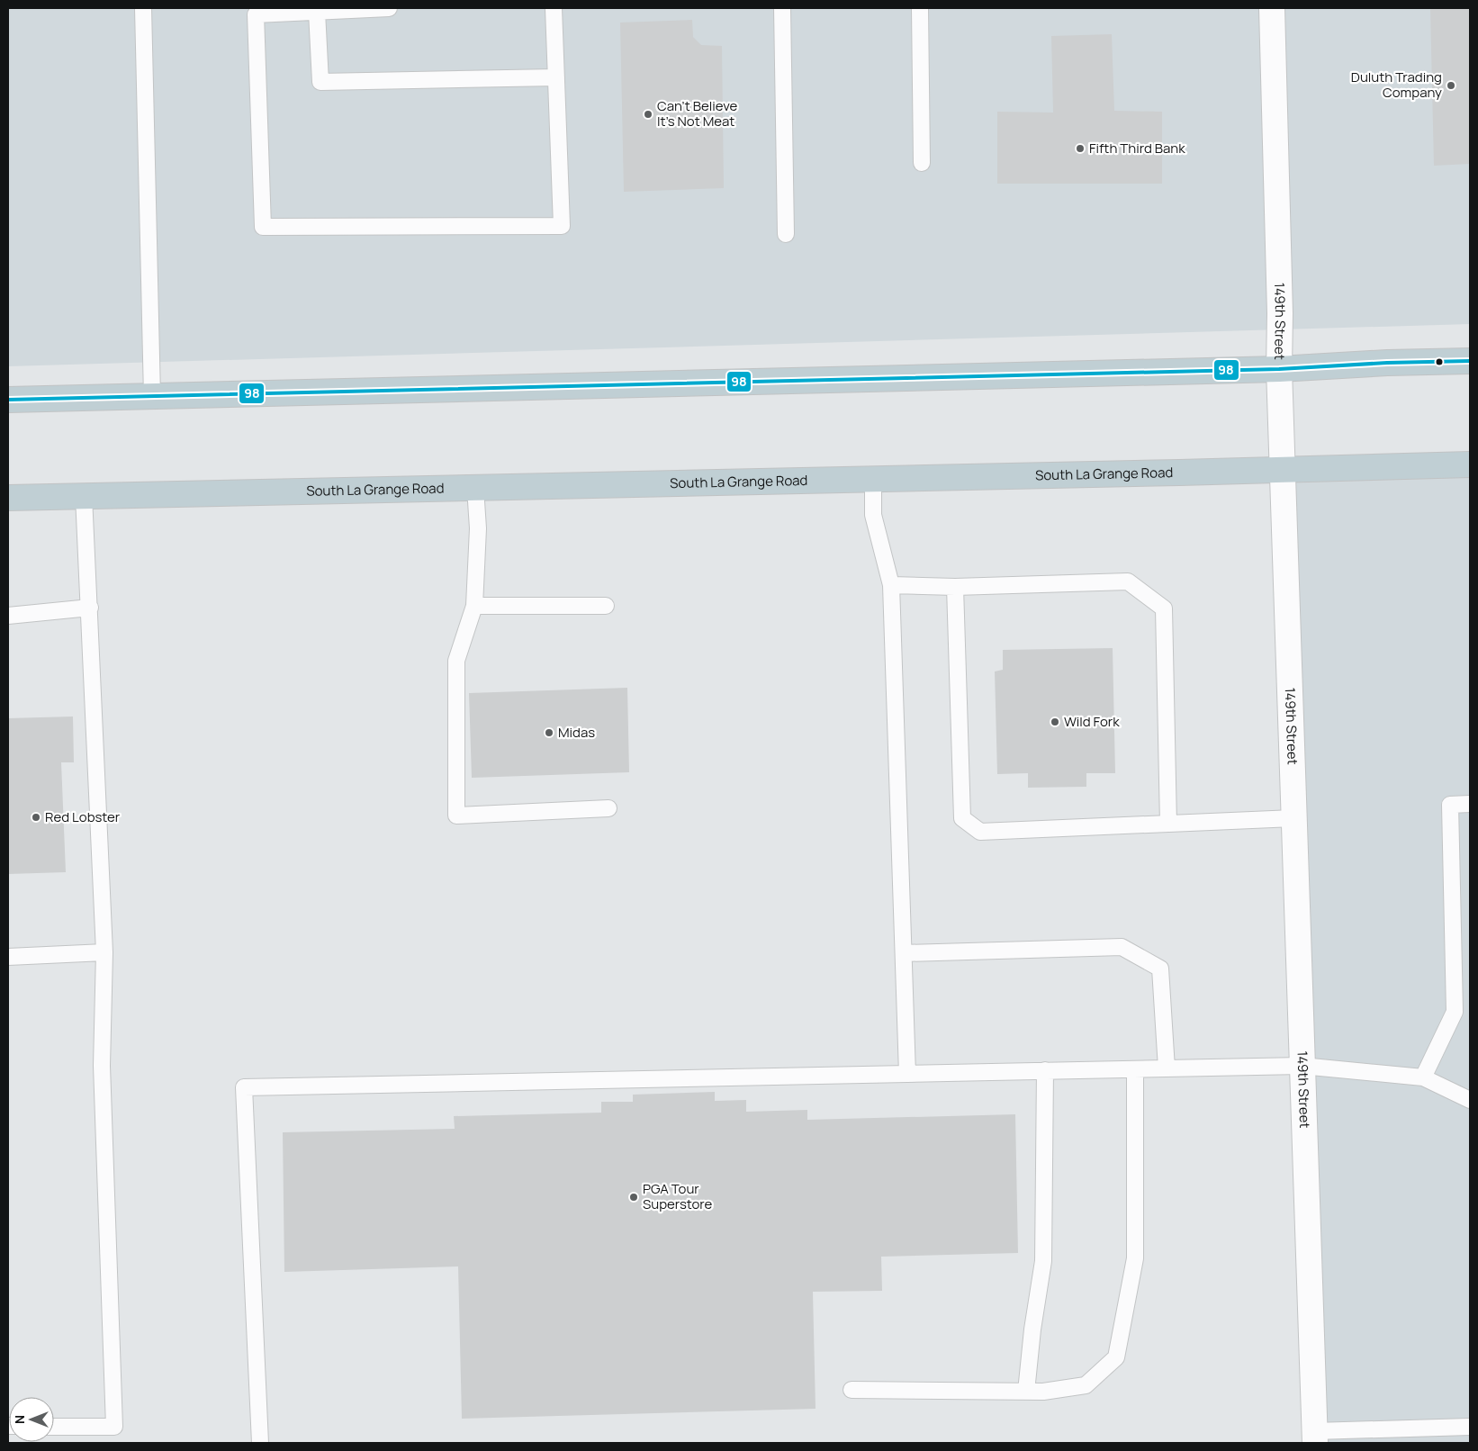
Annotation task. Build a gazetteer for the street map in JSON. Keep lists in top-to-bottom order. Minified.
{"streets":{"highway":["South La Grange Road"],"street":["149th Street"]},"crossings":[["149th Street","South La Grange Road"]],"places":["Duluth Trading Company","Can't Believe It's Not Meat","Fifth Third Bank","Wild Fork","Midas","Red Lobster","PGA Tour Superstore"],"lines":["transit line 98"],"north":"left"}
